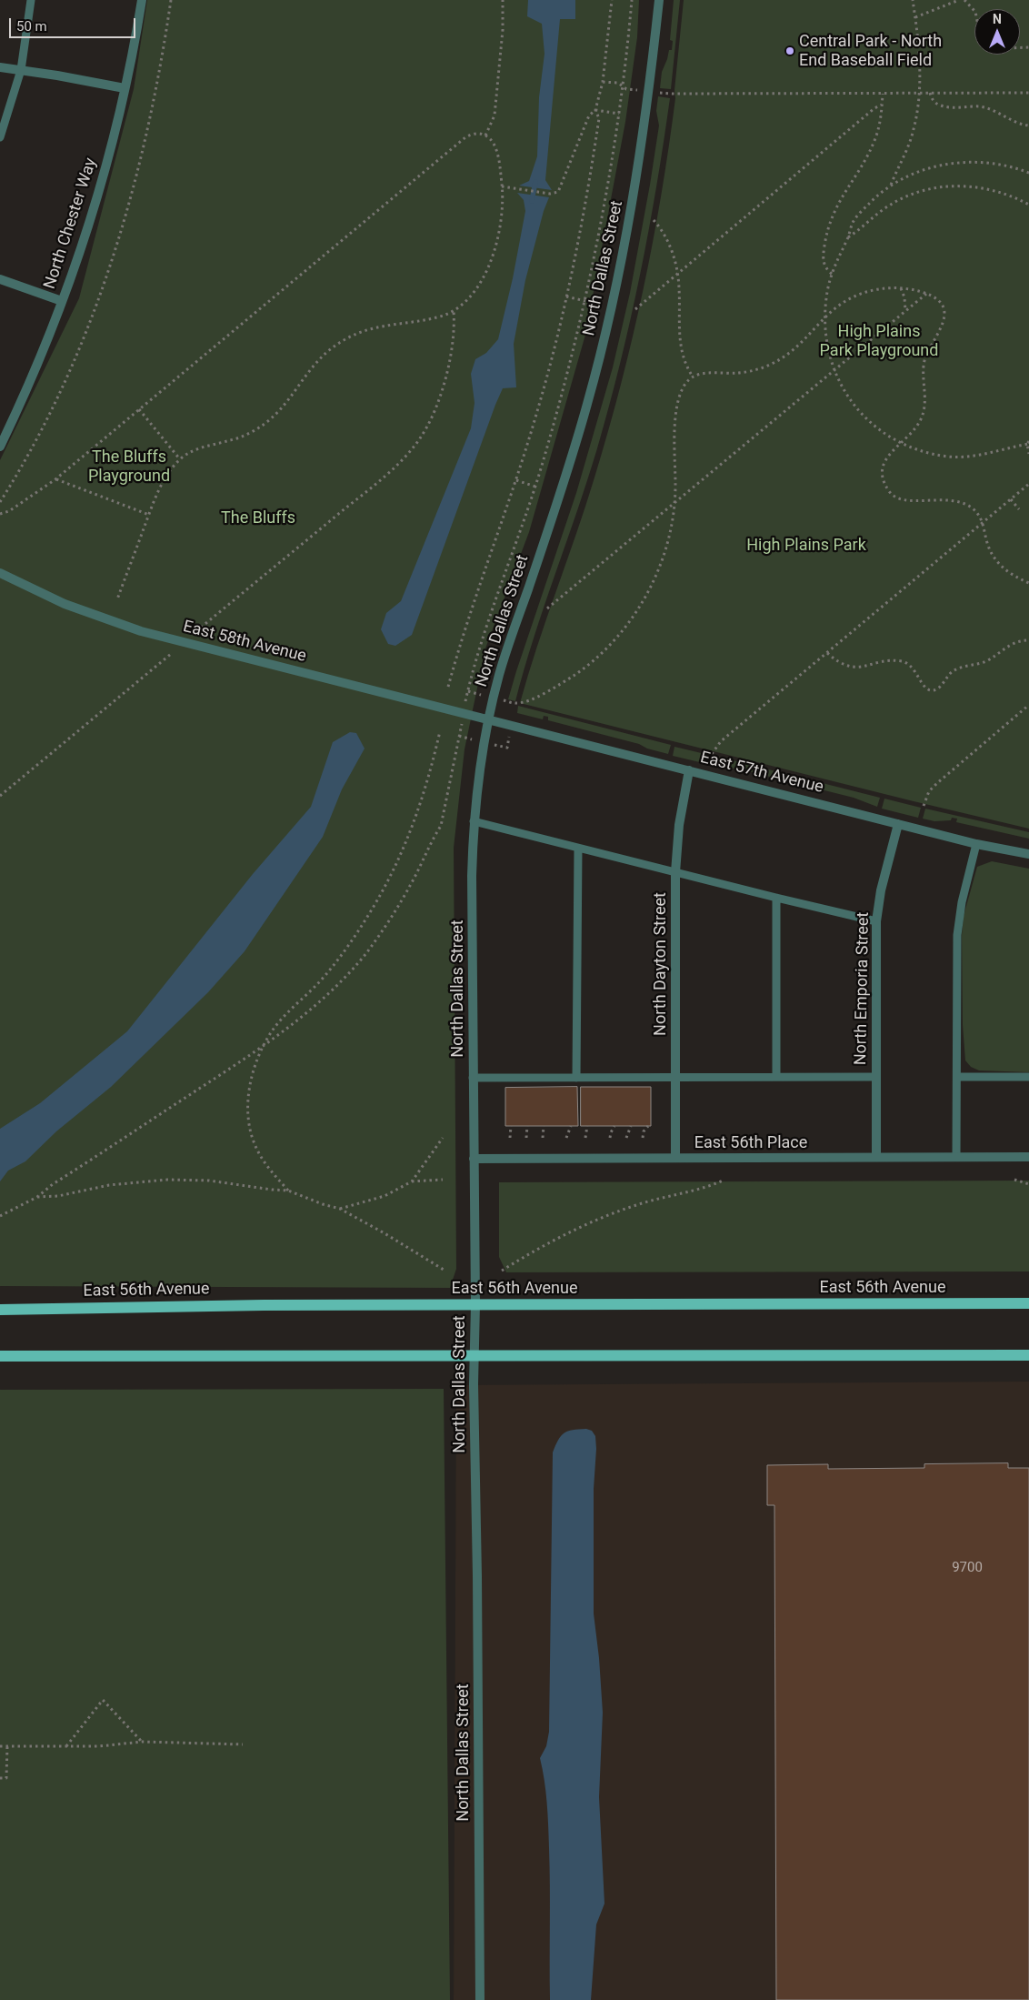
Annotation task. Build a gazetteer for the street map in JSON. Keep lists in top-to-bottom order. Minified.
{"streets":{"main road":["East 56th Avenue"],"street":["North Chester Way","North Dallas Street","East 58th Avenue","East 57th Avenue","North Dayton Street","North Emporia Street","East 56th Place"]},"crossings":[["North Dallas Street","East 58th Avenue"],["North Dallas Street","East 57th Avenue"],["North Dallas Street","East 56th Place"],["North Dallas Street","East 56th Avenue"],["East 58th Avenue","East 57th Avenue"],["East 57th Avenue","North Dayton Street"],["East 57th Avenue","North Emporia Street"],["North Dayton Street","East 56th Place"],["North Emporia Street","East 56th Place"]],"parks":["High Plains Park Playground","The Bluffs Playground","The Bluffs","High Plains Park"],"places":["Central Park - North End Baseball Field"],"house_numbers":["9700"],"scale_bar":"50 m","north":"top"}
